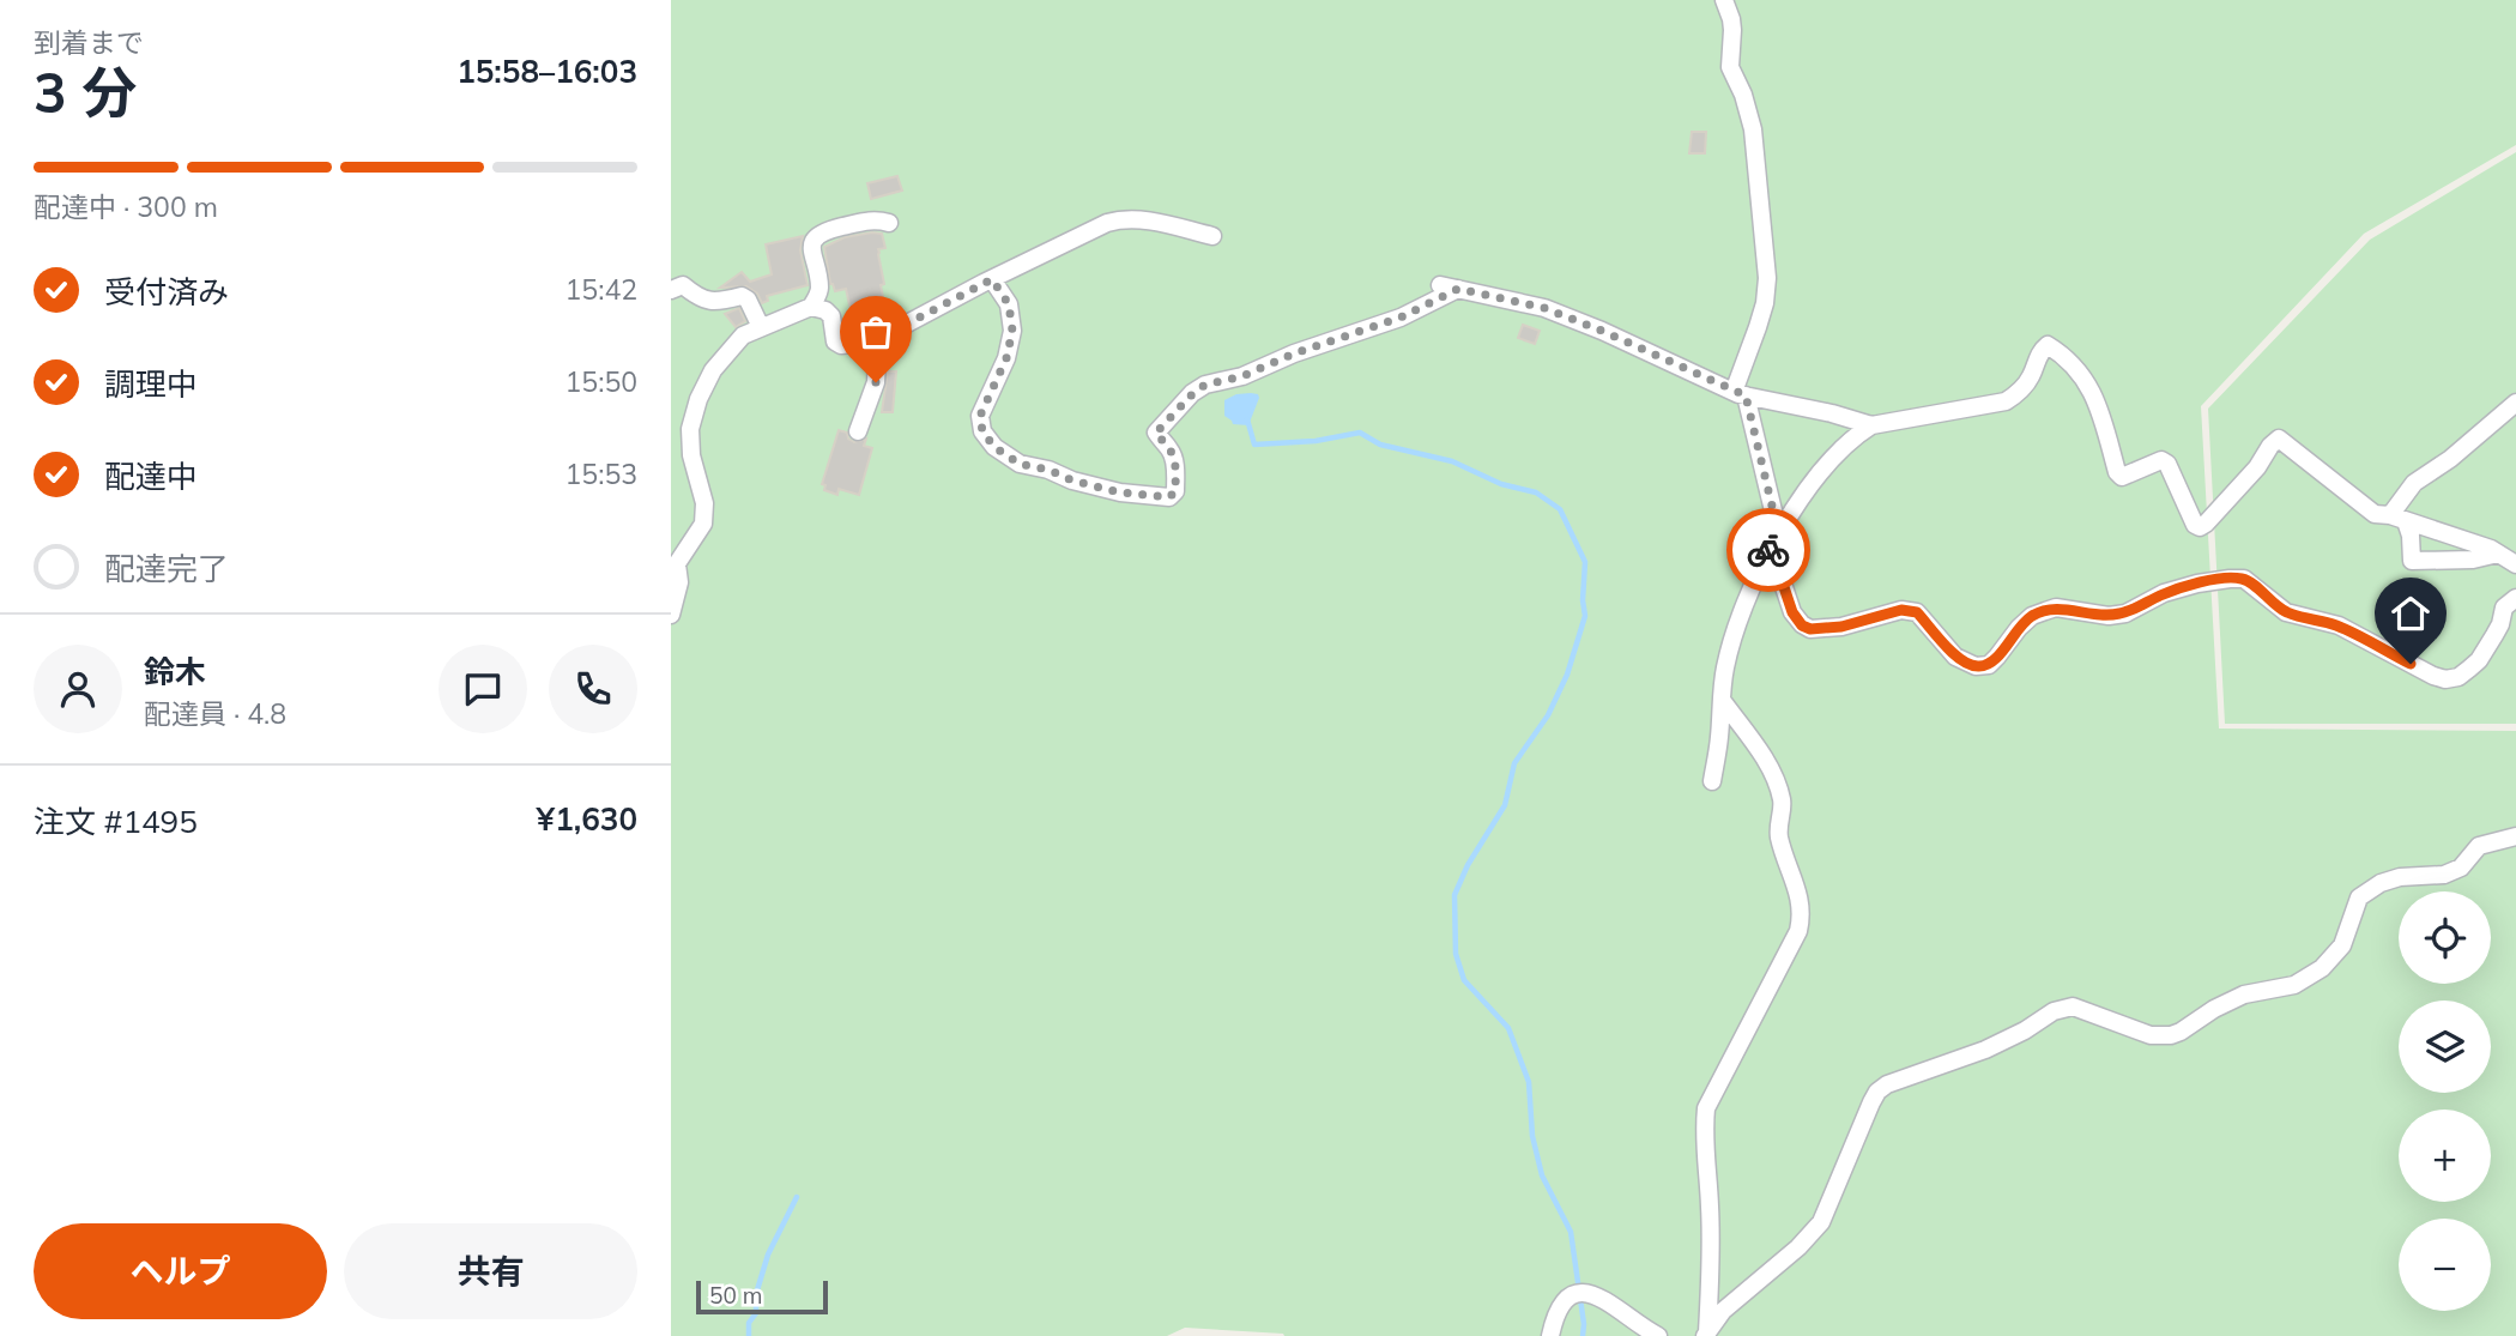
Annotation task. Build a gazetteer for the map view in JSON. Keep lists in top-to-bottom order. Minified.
{"scale_bar":"50 m","page":{"heading":["3 分","到着まで","15:58–16:03"],"panel":["鈴木","配達員 · 4.8","注文 #1495","¥1,630"],"bar":"配達中 · 300 m","list":[["受付済み","15:42"],["調理中","15:50"],["配達中","15:53"],"配達完了"],"map_buttons":["+","−"],"buttons":["ヘルプ","共有"],"scale":"50 m"}}
